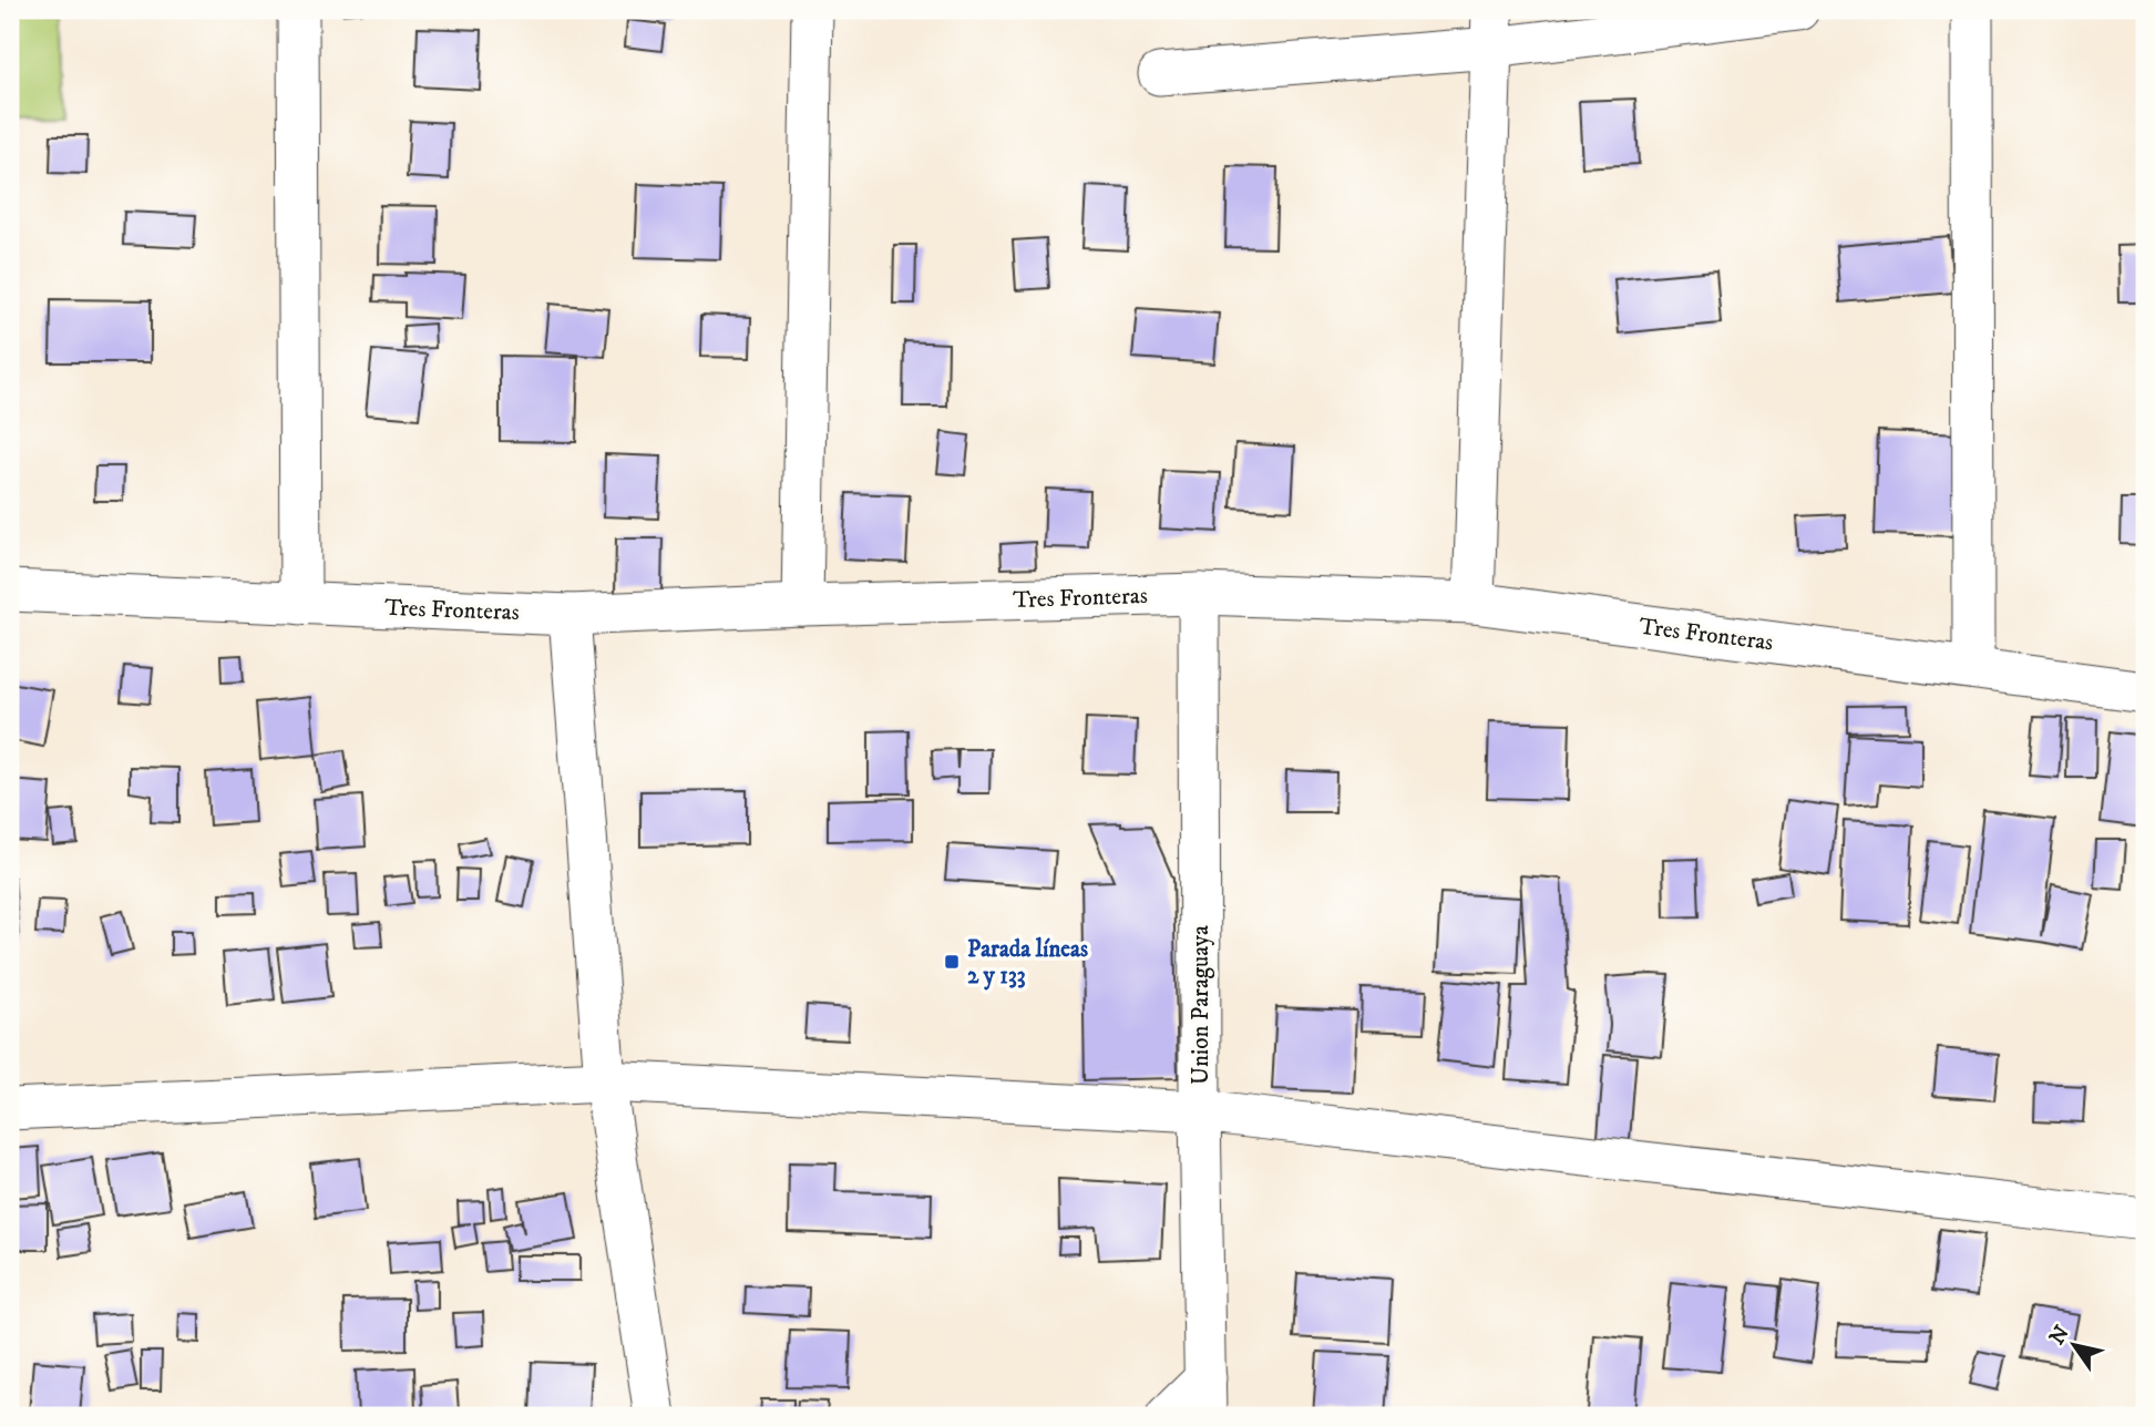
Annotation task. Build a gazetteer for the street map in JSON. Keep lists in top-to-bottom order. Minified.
{"streets":{"street":["Tres Fronteras","Union Paraguaya"]},"crossings":[["Tres Fronteras","Union Paraguaya"]],"places":{"transit":["Parada líneas 2 y 133"]},"north":"top left"}
